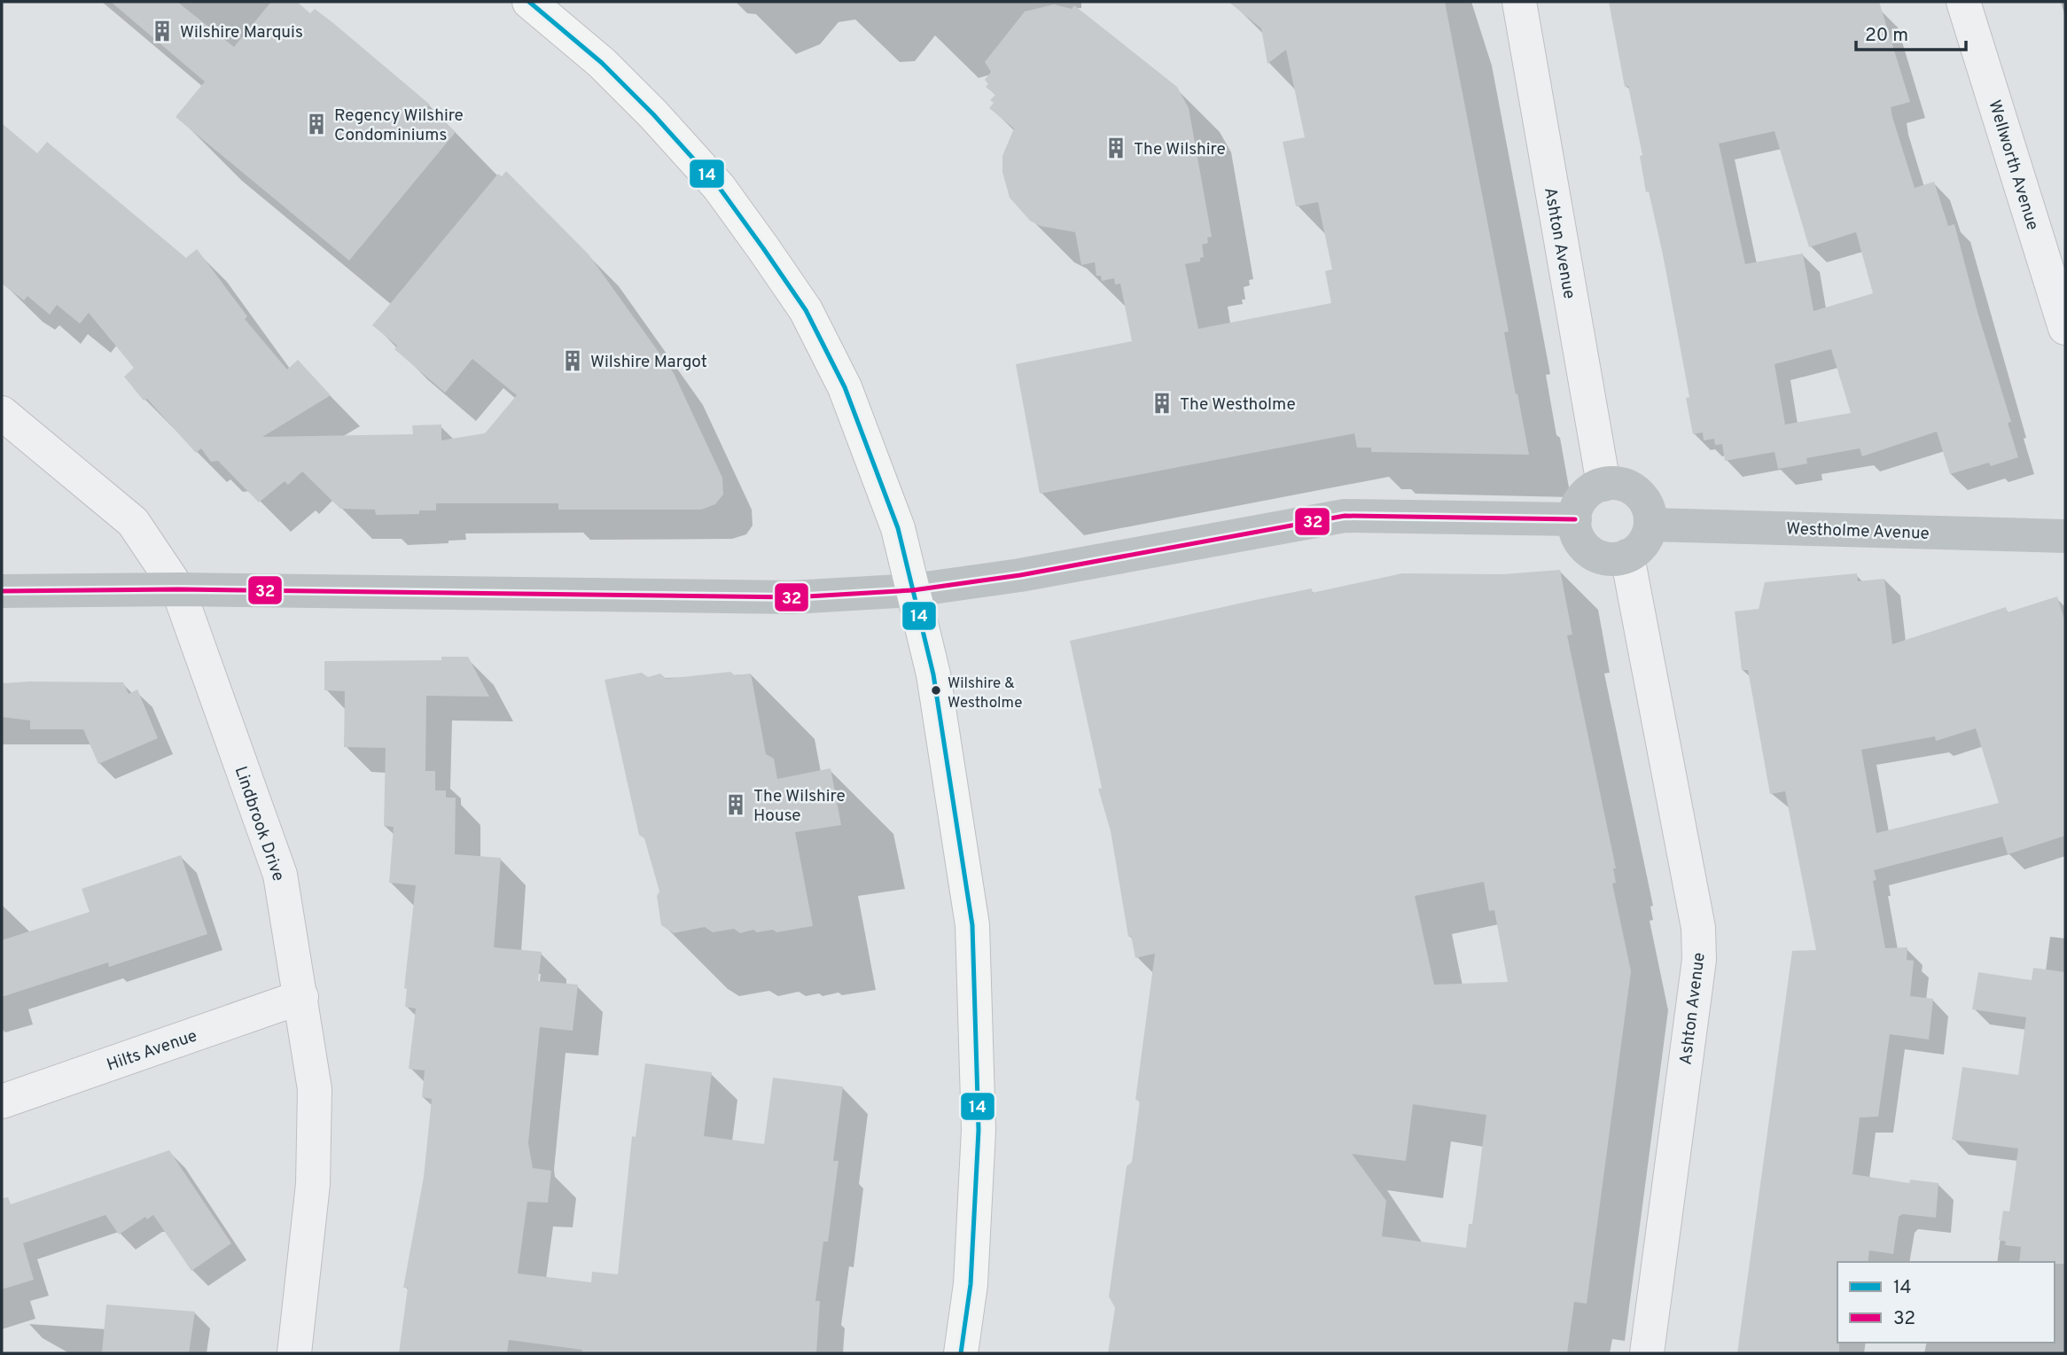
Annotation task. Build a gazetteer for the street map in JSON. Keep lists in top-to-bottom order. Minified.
{"streets":{"street":["Wellworth Avenue","Ashton Avenue","Westholme Avenue","Lindbrook Drive","Hilts Avenue"]},"crossings":[["Ashton Avenue","Westholme Avenue"],["Lindbrook Drive","Hilts Avenue"]],"places":{"building":["Wilshire Marquis","Regency Wilshire Condominiums","The Wilshire","Wilshire Margot","The Westholme","The Wilshire House"],"other":["Wilshire & Westholme"]},"lines":["transit line 14","transit line 32"],"legend":["14","32"],"scale_bar":"20 m"}
